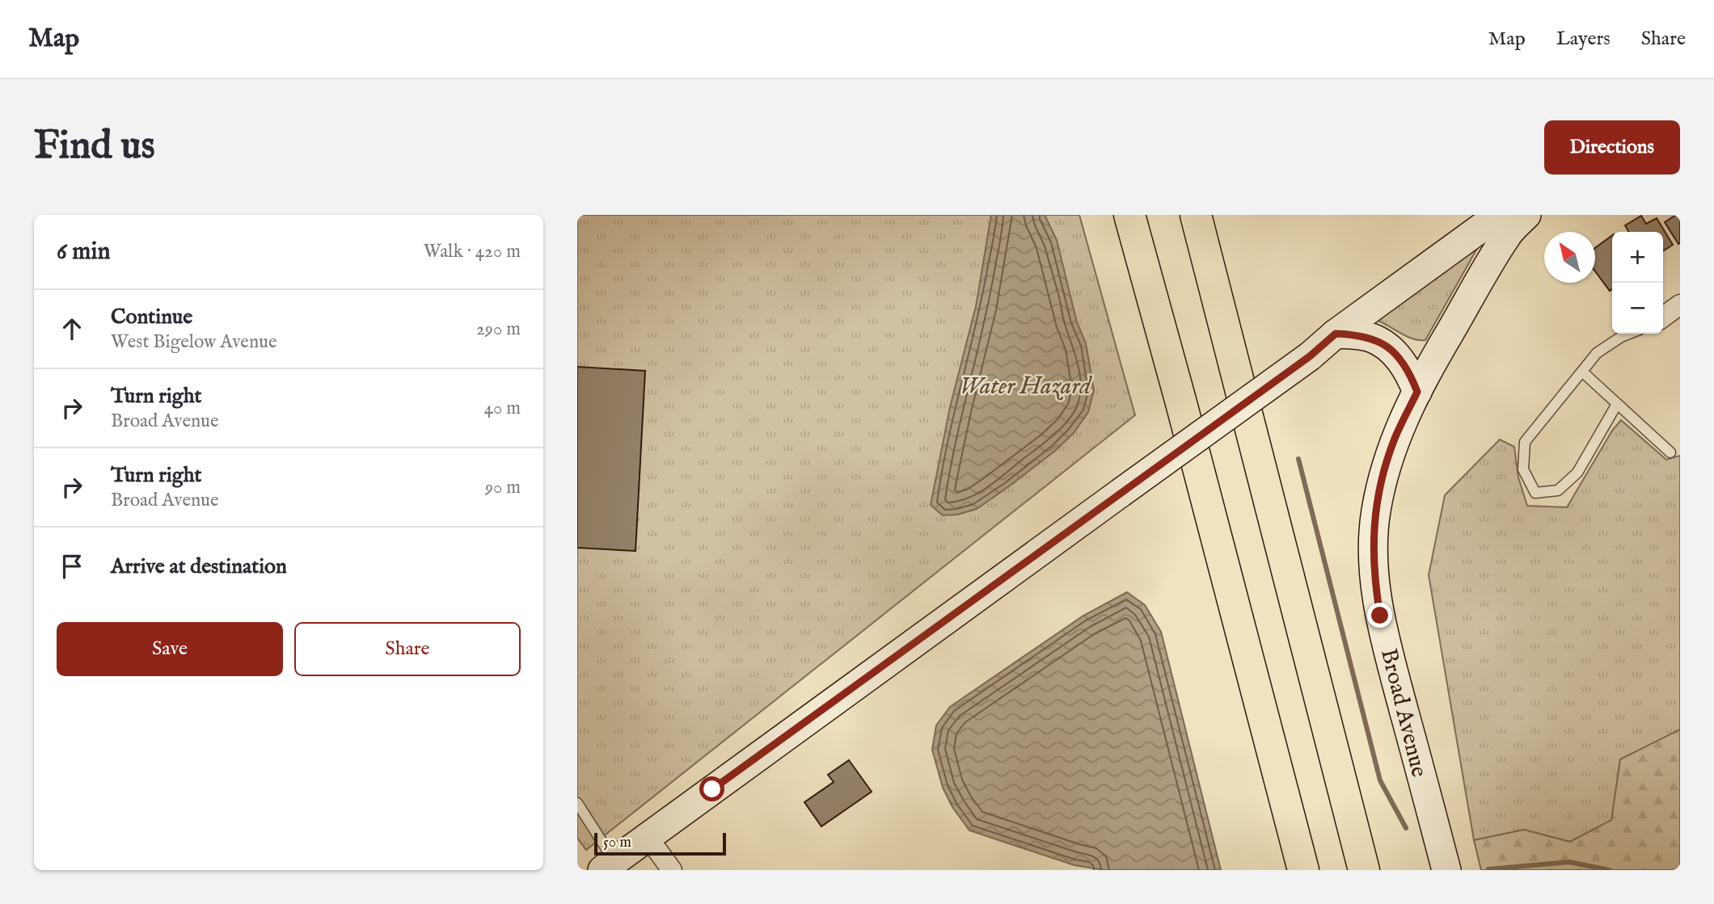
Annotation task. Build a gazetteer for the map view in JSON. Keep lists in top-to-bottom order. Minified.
{"streets":{"main road":["Broad Avenue"]},"water":["Water Hazard"],"scale_bar":"50 m","north":"top left","page":{"header":"Map","nav":["Map","Layers","Share"],"buttons":["Directions",["Save","Share"]],"title":"Find us","heading":["6 min","Walk · 420 m"],"map_buttons":["+","−"],"list":[["Continue","West Bigelow Avenue","290 m"],["Turn right","Broad Avenue","40 m"],["Turn right","Broad Avenue","90 m"],"Arrive at destination"],"scale":"50 m"}}
